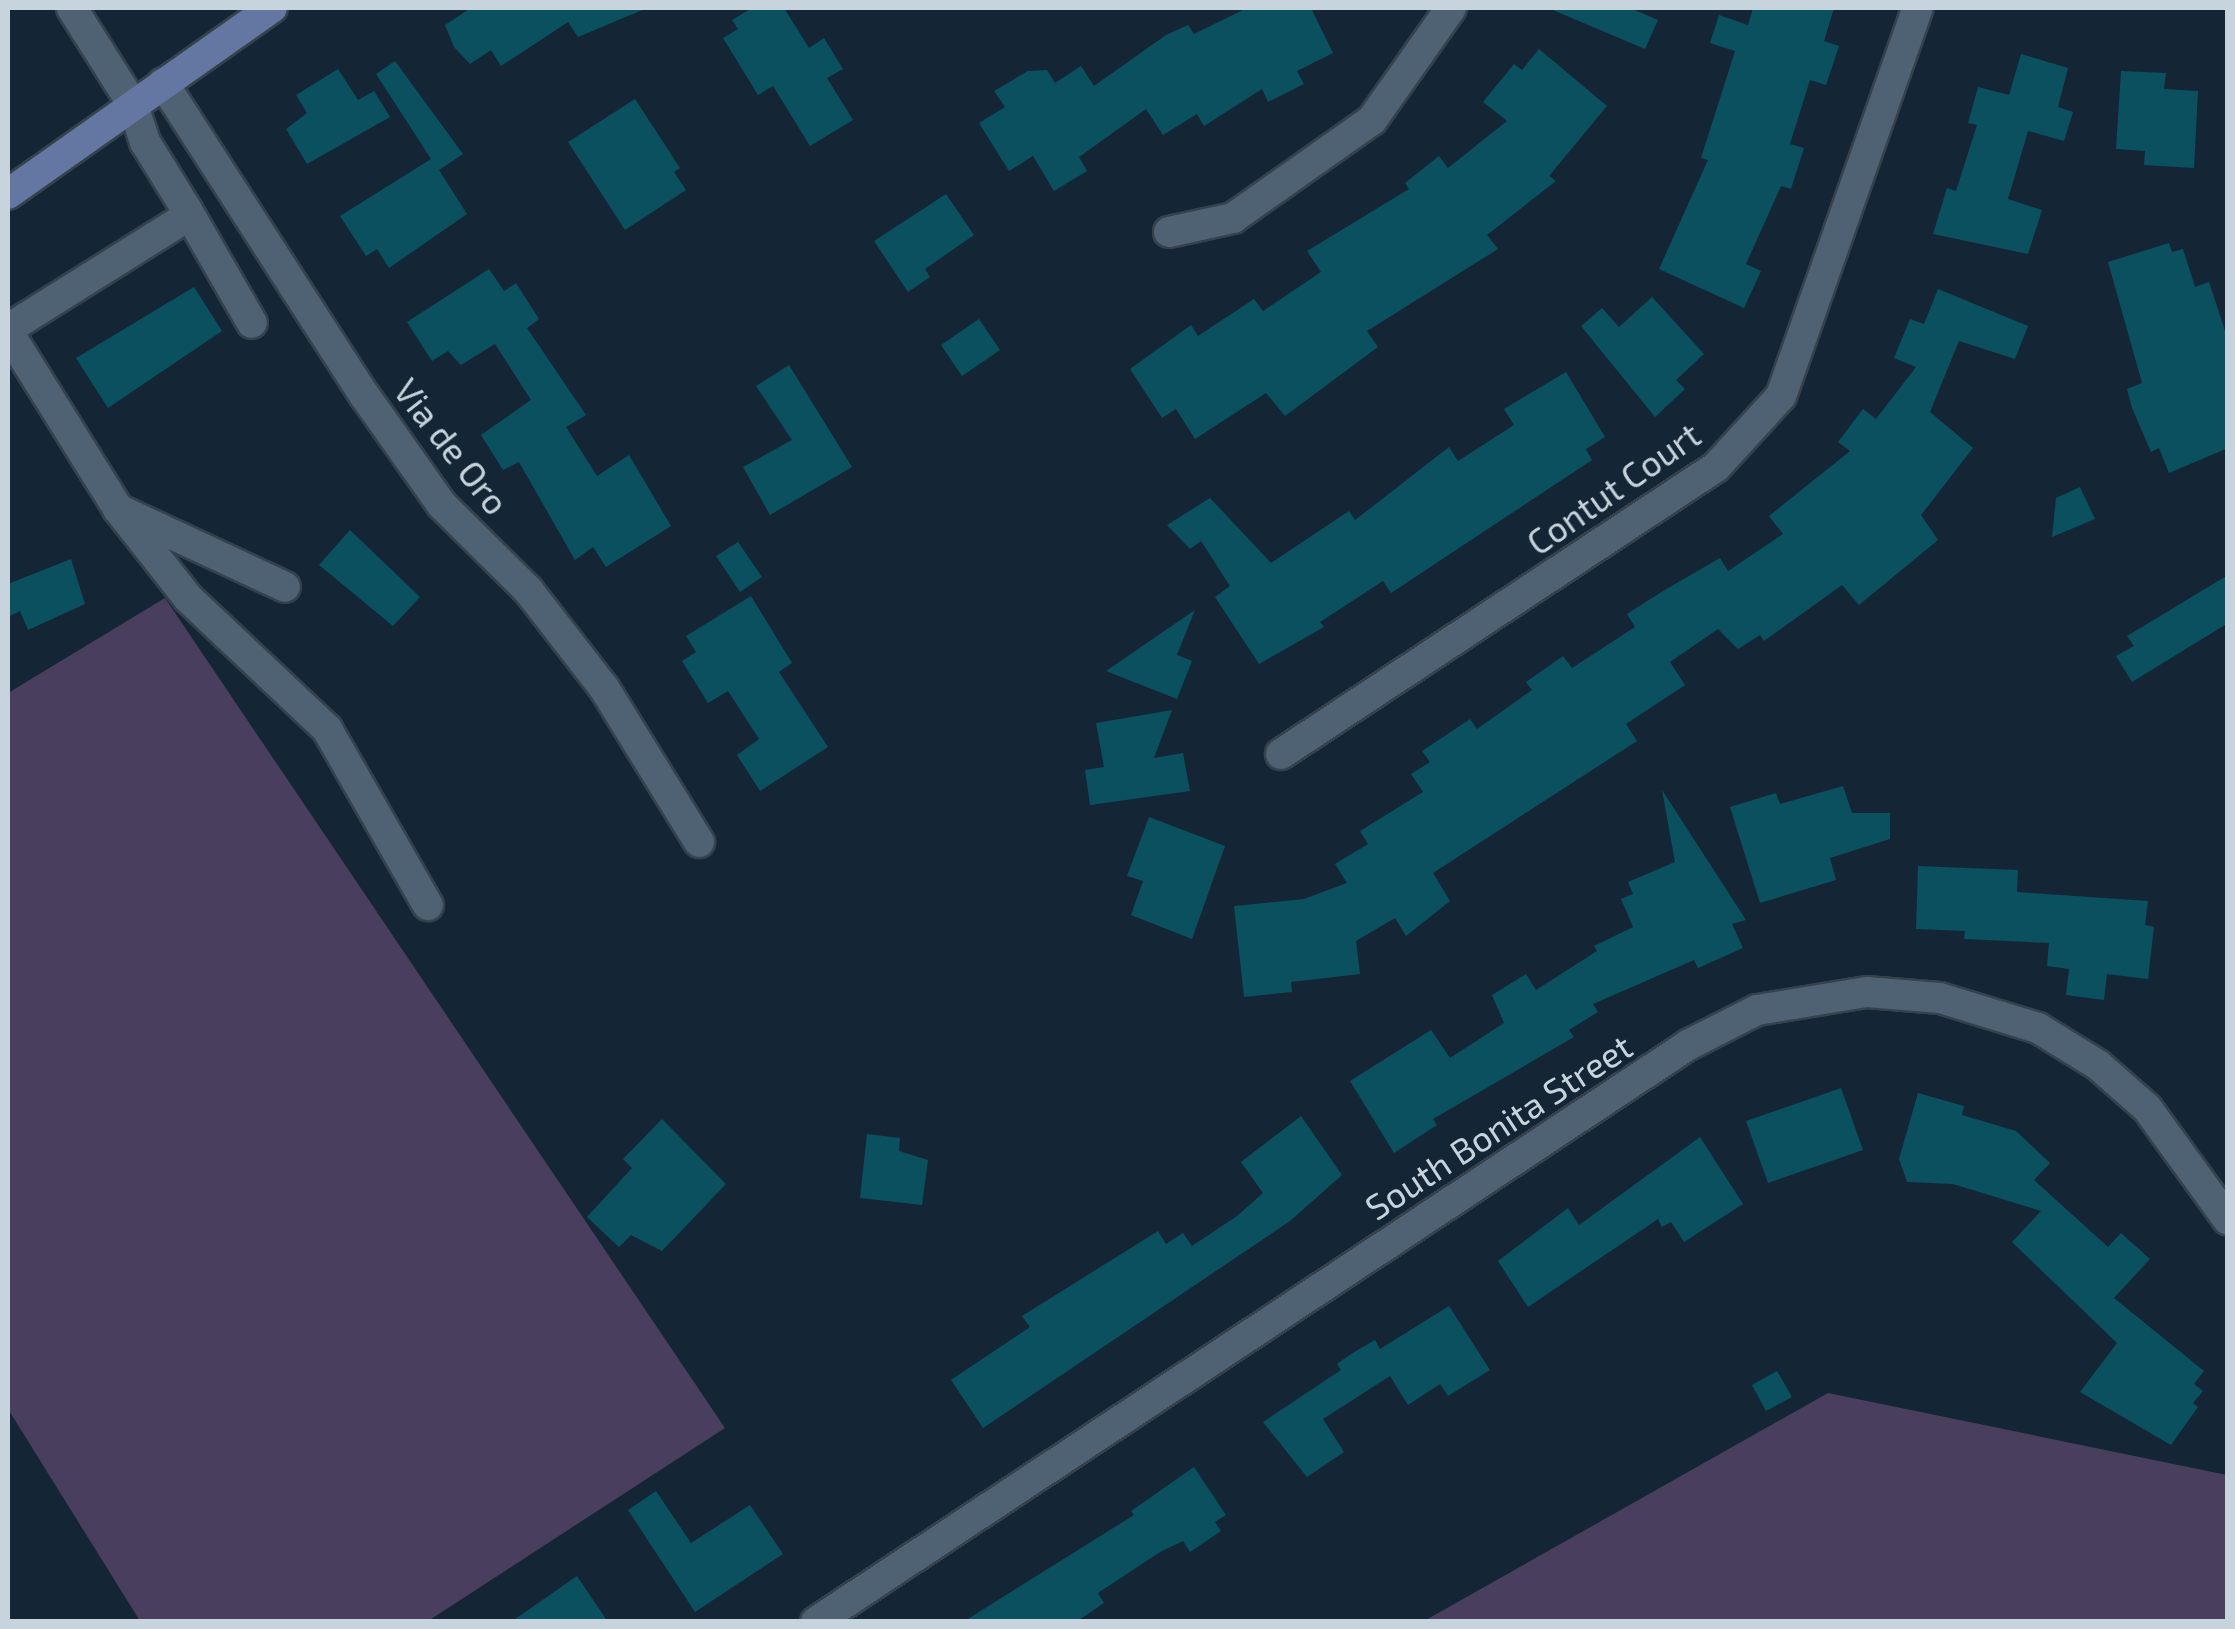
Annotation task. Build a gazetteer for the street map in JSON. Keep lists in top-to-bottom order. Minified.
{"streets":{"street":["Via de Oro","Contut Court","South Bonita Street"]}}
